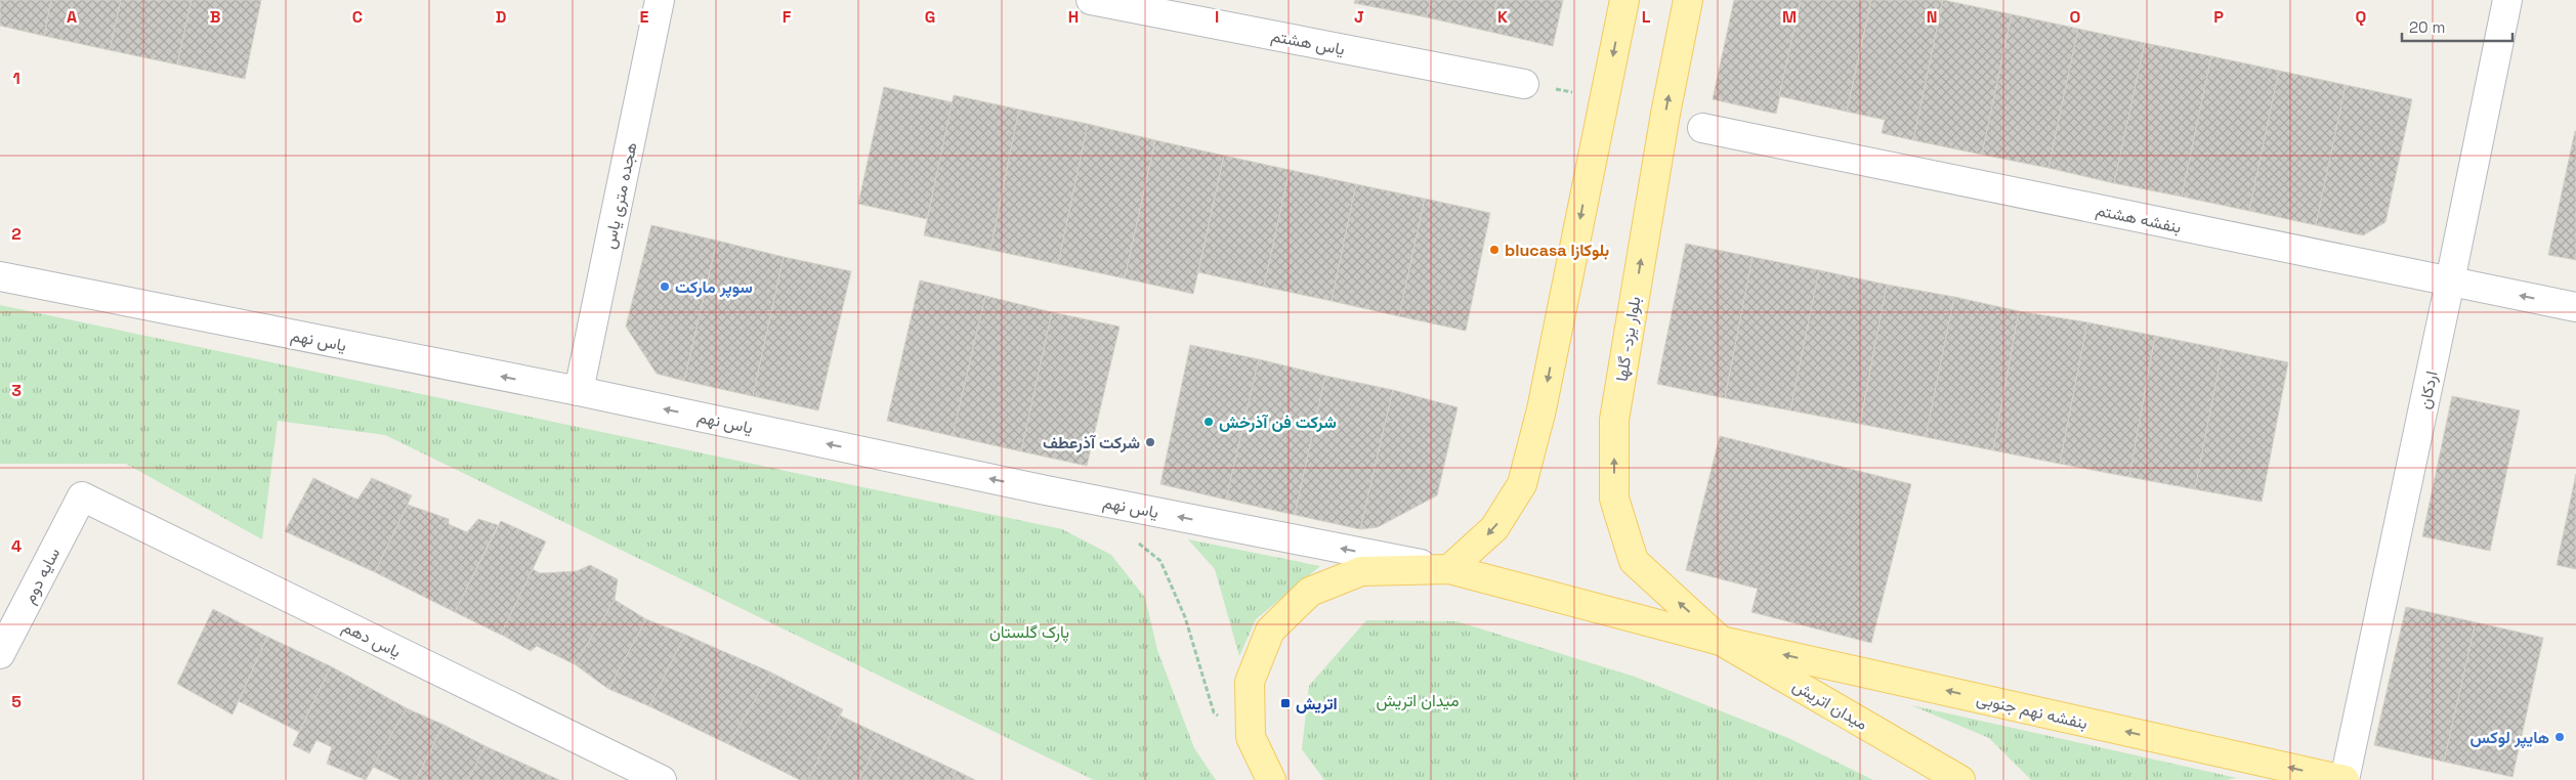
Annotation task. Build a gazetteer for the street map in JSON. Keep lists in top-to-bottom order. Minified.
{"streets":{"main road":["بلوار یزد- گلها","میدان اتریش","بنفشه نهم جنوبی"],"street":["یاس هشتم","هجده متری یاس","بنفشه هشتم","یاس نهم","اردکان","سایه دوم","یاس دهم"]},"crossings":[["هجده متری یاس","یاس نهم"],["بنفشه هشتم","اردکان"],["بلوار یزد- گلها","میدان اتریش"],["بلوار یزد- گلها","بنفشه نهم جنوبی"],["یاس نهم","میدان اتریش"],["اردکان","بنفشه نهم جنوبی"],["سایه دوم","یاس دهم"],["میدان اتریش","بنفشه نهم جنوبی"]],"one_way":["یاس نهم","بنفشه نهم جنوبی"],"parks":["پارک گلستان","میدان اتریش"],"places":{"other":["blucasa بلوکازا","سوپر مارکت","شرکت فن آذرخش","شرکت آذرعطف","هایپر لوکس"],"transit":["اتریش"]},"scale_bar":"20 m","grid":{"columns":["A","B","C","D","E","F","G","H","I","J","K","L","M","N","O","P","Q"],"rows":["1","2","3","4","5"]}}
